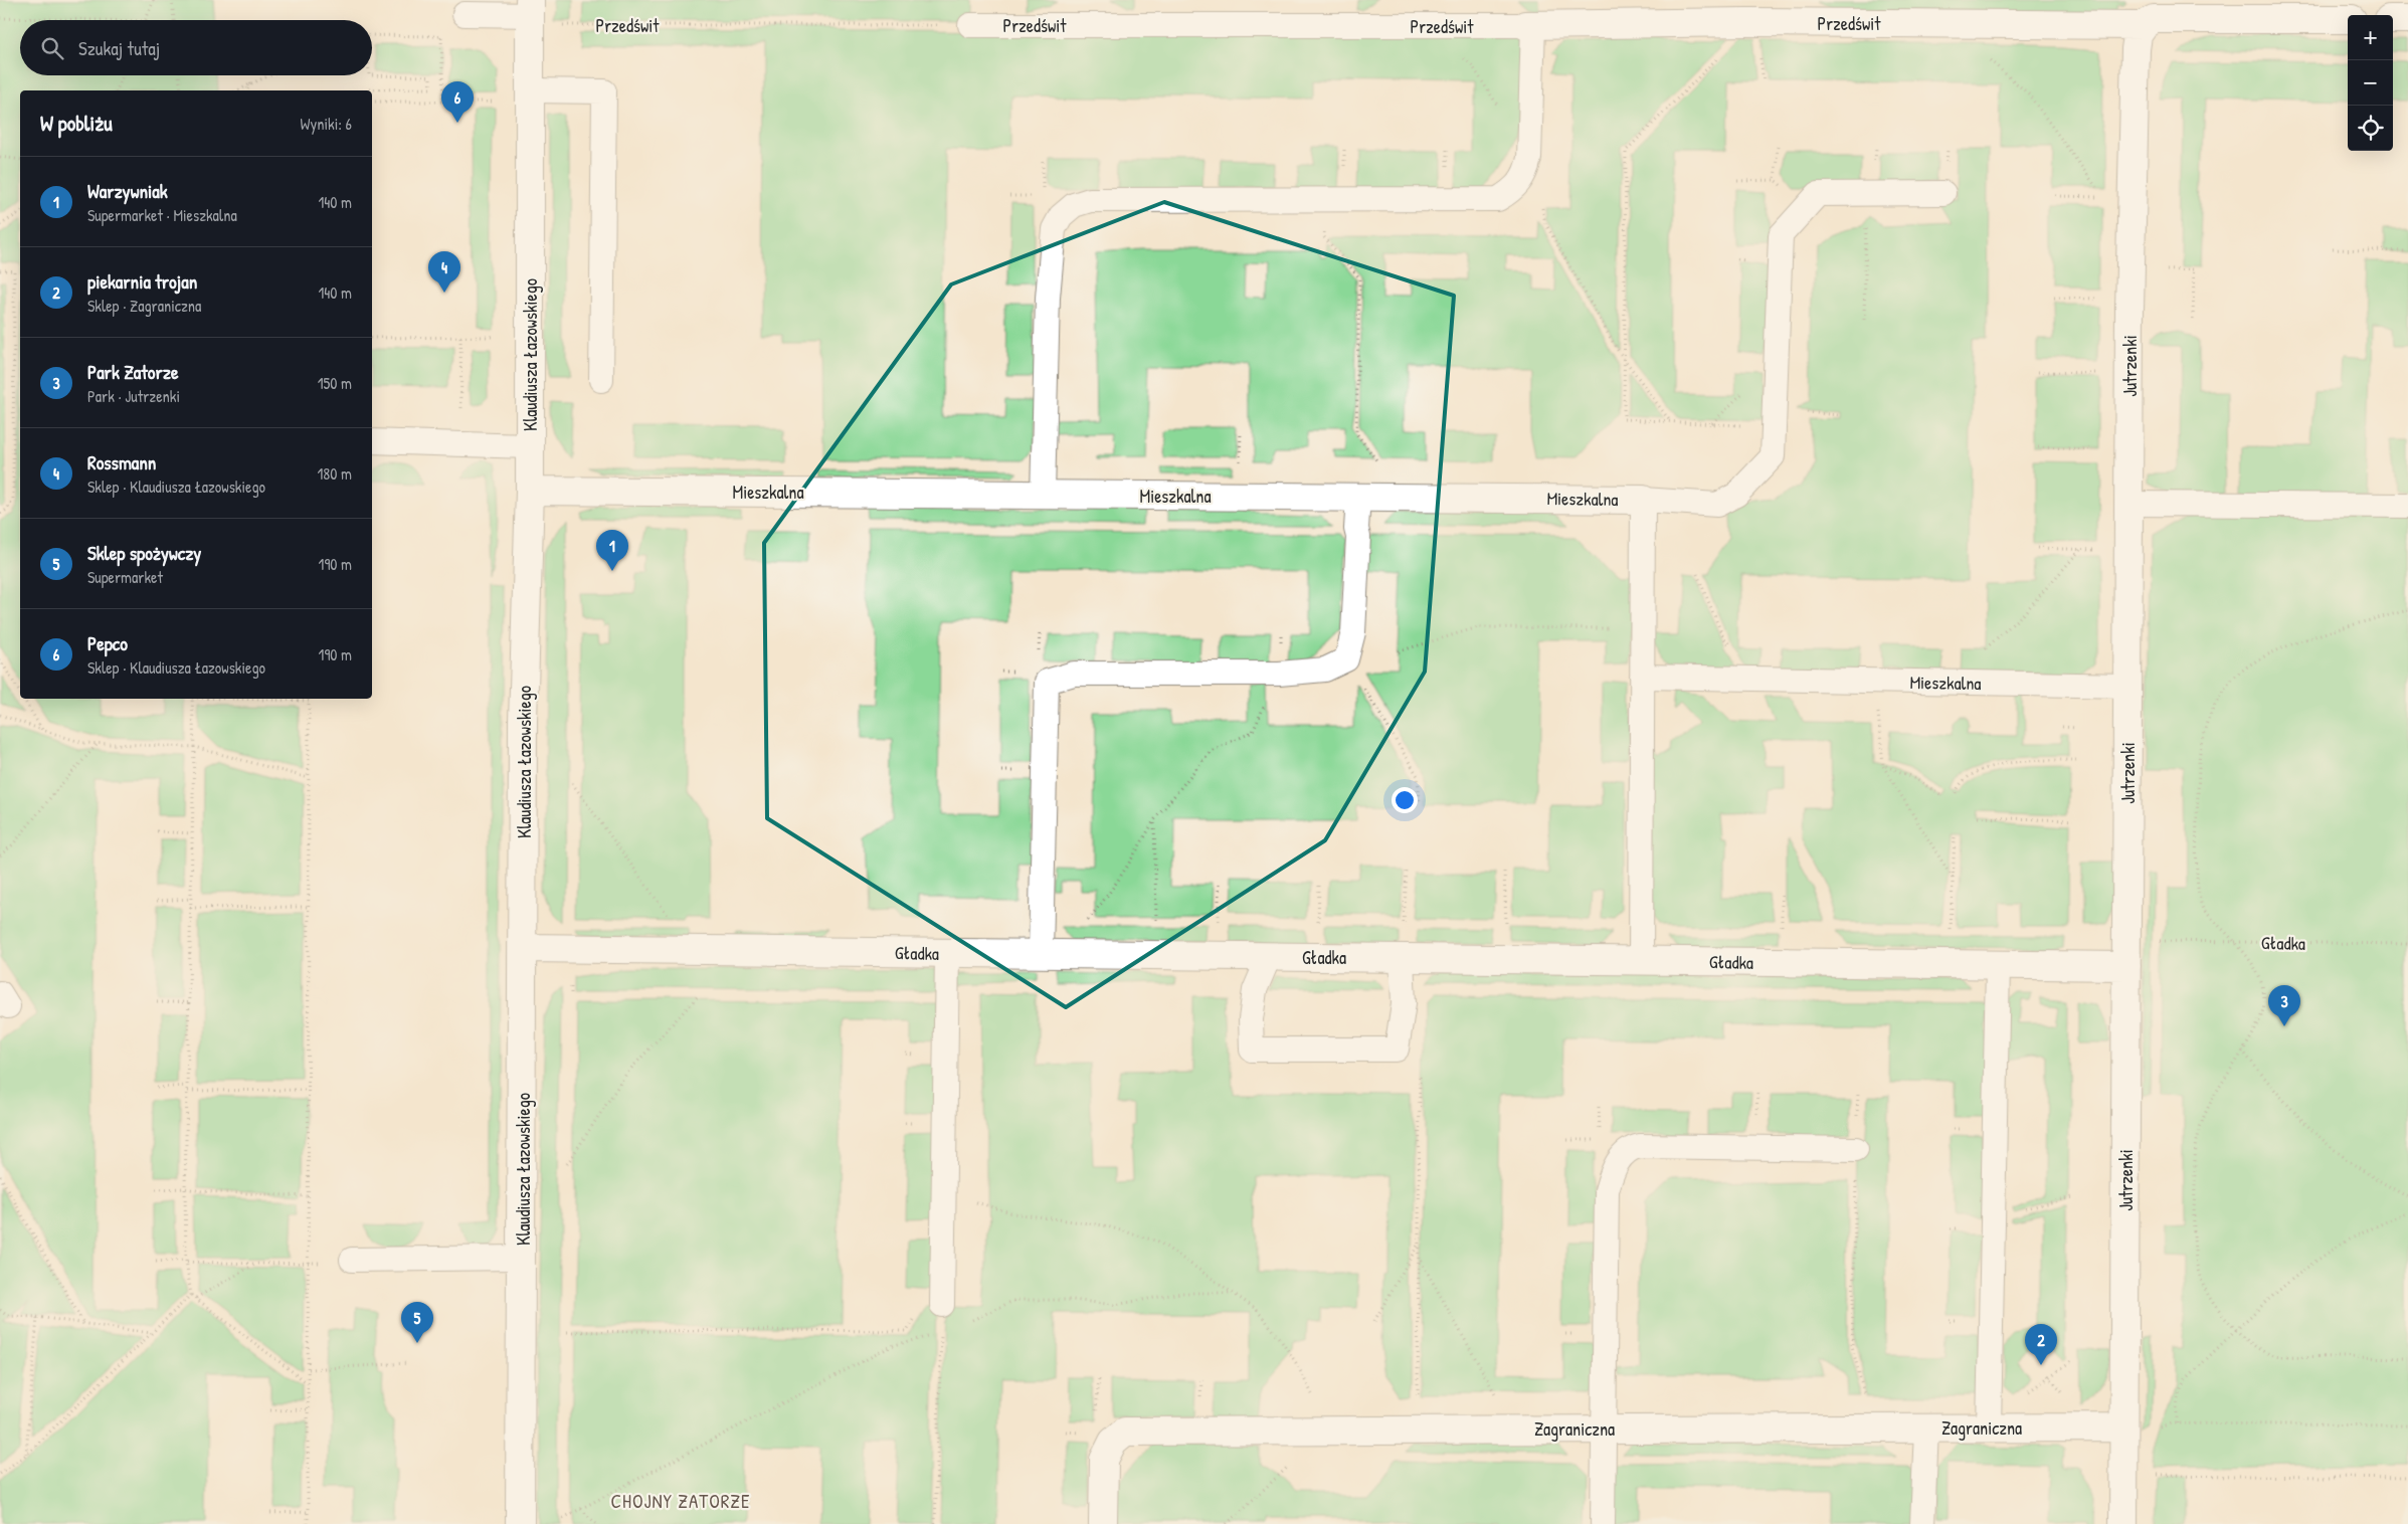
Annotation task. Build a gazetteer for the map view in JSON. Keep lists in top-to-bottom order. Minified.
{"streets":{"street":["Przedświt","Klaudiusza Łazowskiego","Jutrzenki","Mieszkalna","Gładka","Zagraniczna"]},"crossings":[["Przedświt","Klaudiusza Łazowskiego"],["Przedświt","Jutrzenki"],["Klaudiusza Łazowskiego","Mieszkalna"],["Klaudiusza Łazowskiego","Gładka"],["Jutrzenki","Mieszkalna"],["Jutrzenki","Gładka"],["Jutrzenki","Zagraniczna"],["Mieszkalna","Gładka"]],"districts":["CHOJNY ZATORZE"],"page":{"map_buttons":["+","−"],"search":"Szukaj tutaj","pins":["6","4","1","3","5","2"],"heading":["W pobliżu","Wyniki: 6"],"list":[{"mark":"1","name":"Warzywniak","note":"Supermarket · Mieszkalna","value":"140 m"},{"mark":"2","name":"piekarnia trojan","note":"Sklep · Zagraniczna","value":"140 m"},{"mark":"3","name":"Park Zatorze","note":"Park · Jutrzenki","value":"150 m"},{"mark":"4","name":"Rossmann","note":"Sklep · Klaudiusza Łazowskiego","value":"180 m"},{"mark":"5","name":"Sklep spożywczy","note":"Supermarket","value":"190 m"},{"mark":"6","name":"Pepco","note":"Sklep · Klaudiusza Łazowskiego","value":"190 m"}]}}
